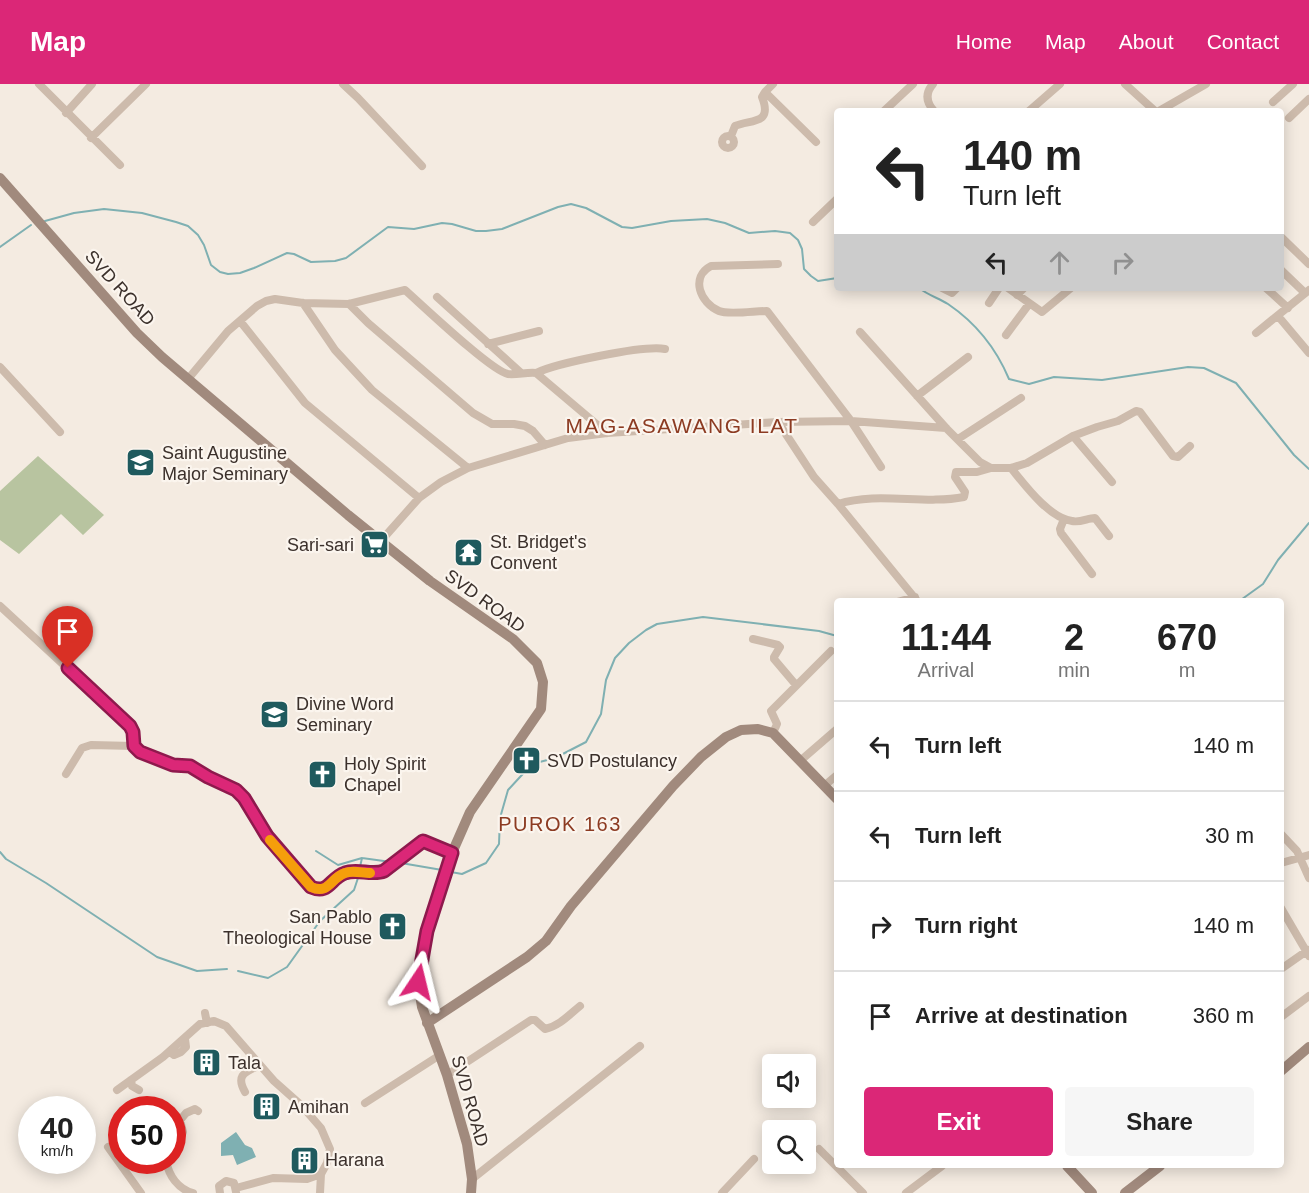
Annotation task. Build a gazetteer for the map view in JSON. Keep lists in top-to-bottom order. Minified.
{"streets":{"main road":["SVD ROAD"]},"districts":["MAG-ASAWANG ILAT","PUROK 163"],"places":{"school or university":["Saint Augustine Major Seminary","Divine Word Seminary"],"supermarket":["Sari-sari"],"temple":["St. Bridget's Convent"],"church":["SVD Postulancy","Holy Spirit Chapel","San Pablo Theological House"],"building":["Tala","Amihan","Harana"]},"page":{"header":"Map","nav":["Home","Map","About","Contact"],"turn":["140 m","Turn left"],"eta":["11:44","Arrival","2","min","670","m"],"list":[{"name":"Turn left","value":"140 m"},{"name":"Turn left","value":"30 m"},{"name":"Turn right","value":"140 m"},{"name":"Arrive at destination","value":"360 m"}],"buttons":["Exit","Share"],"speed":"40 km/h","limit":"50"}}
